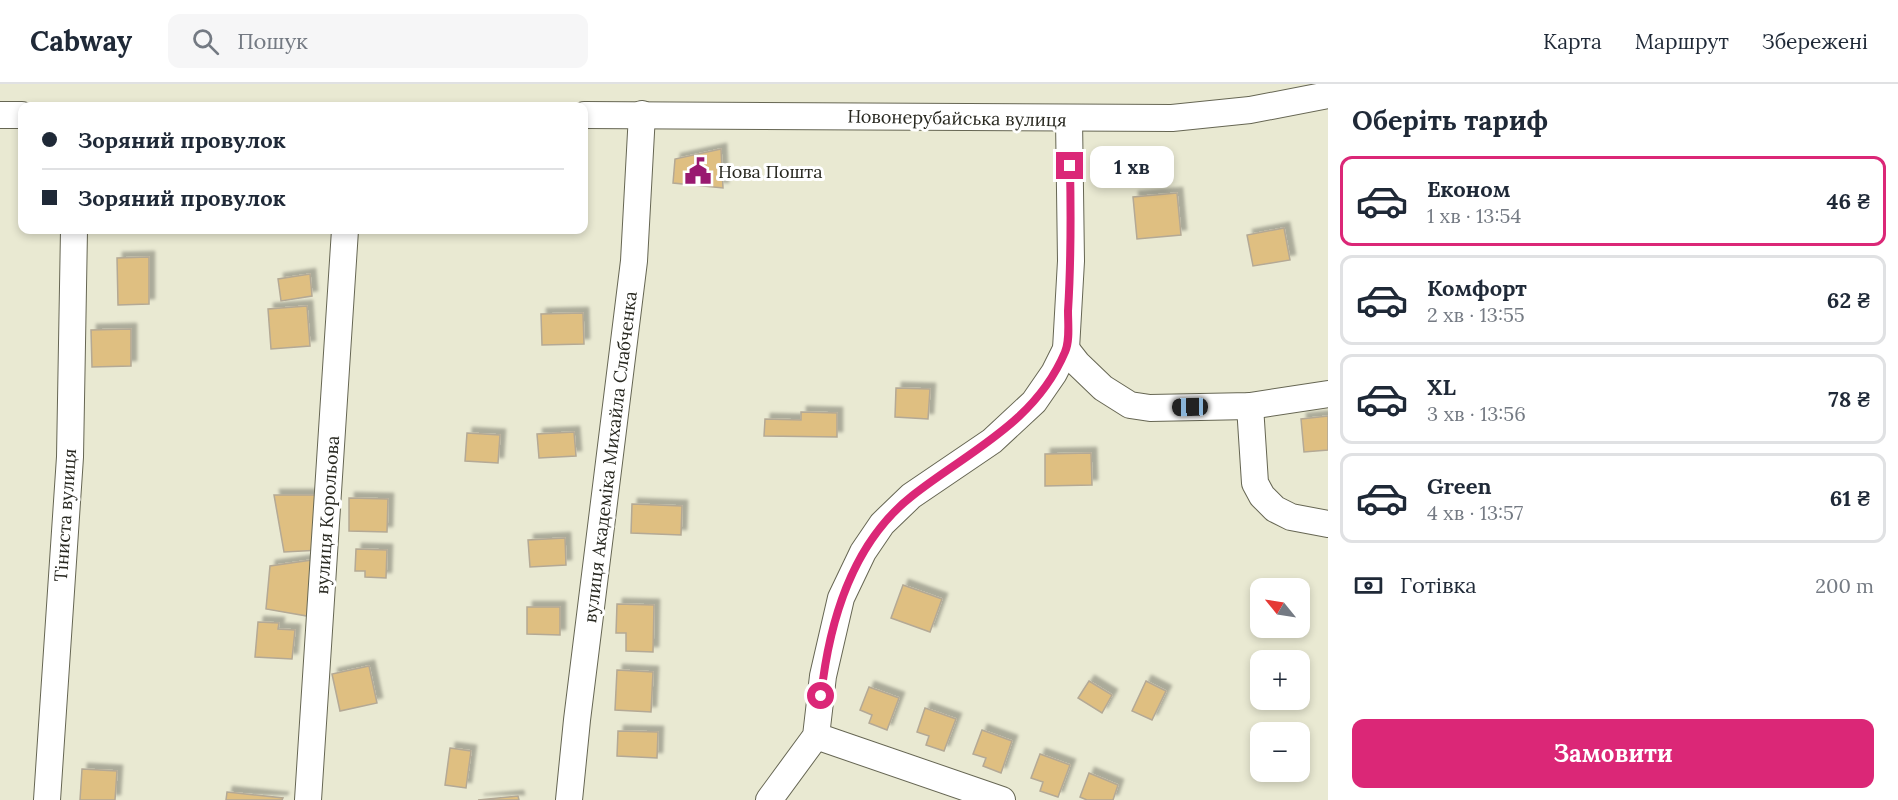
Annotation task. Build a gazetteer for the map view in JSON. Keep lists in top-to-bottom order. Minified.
{"streets":{"street":["Новонерубайська вулиця","вулиця Академіка Михайла Слабченка","Тіниста вулиця","вулиця Корольова"]},"crossings":[["Новонерубайська вулиця","вулиця Академіка Михайла Слабченка"]],"places":{"public building":["Нова Пошта"]},"north":"top left","page":{"header":"Cabway","search":"Пошук","nav":["Карта","Маршрут","Збережені"],"heading":"Оберіть тариф","banner":["Зоряний провулок","Зоряний провулок"],"bubble":"1 хв","list":[{"name":"Економ","note":"1 хв · 13:54","value":"46 ₴"},{"name":"Комфорт","note":"2 хв · 13:55","value":"62 ₴"},{"name":"XL","note":"3 хв · 13:56","value":"78 ₴"},{"name":"Green","note":"4 хв · 13:57","value":"61 ₴"}],"pay":["Готівка","200 m"],"map_buttons":["+","−"],"buttons":"Замовити"}}
